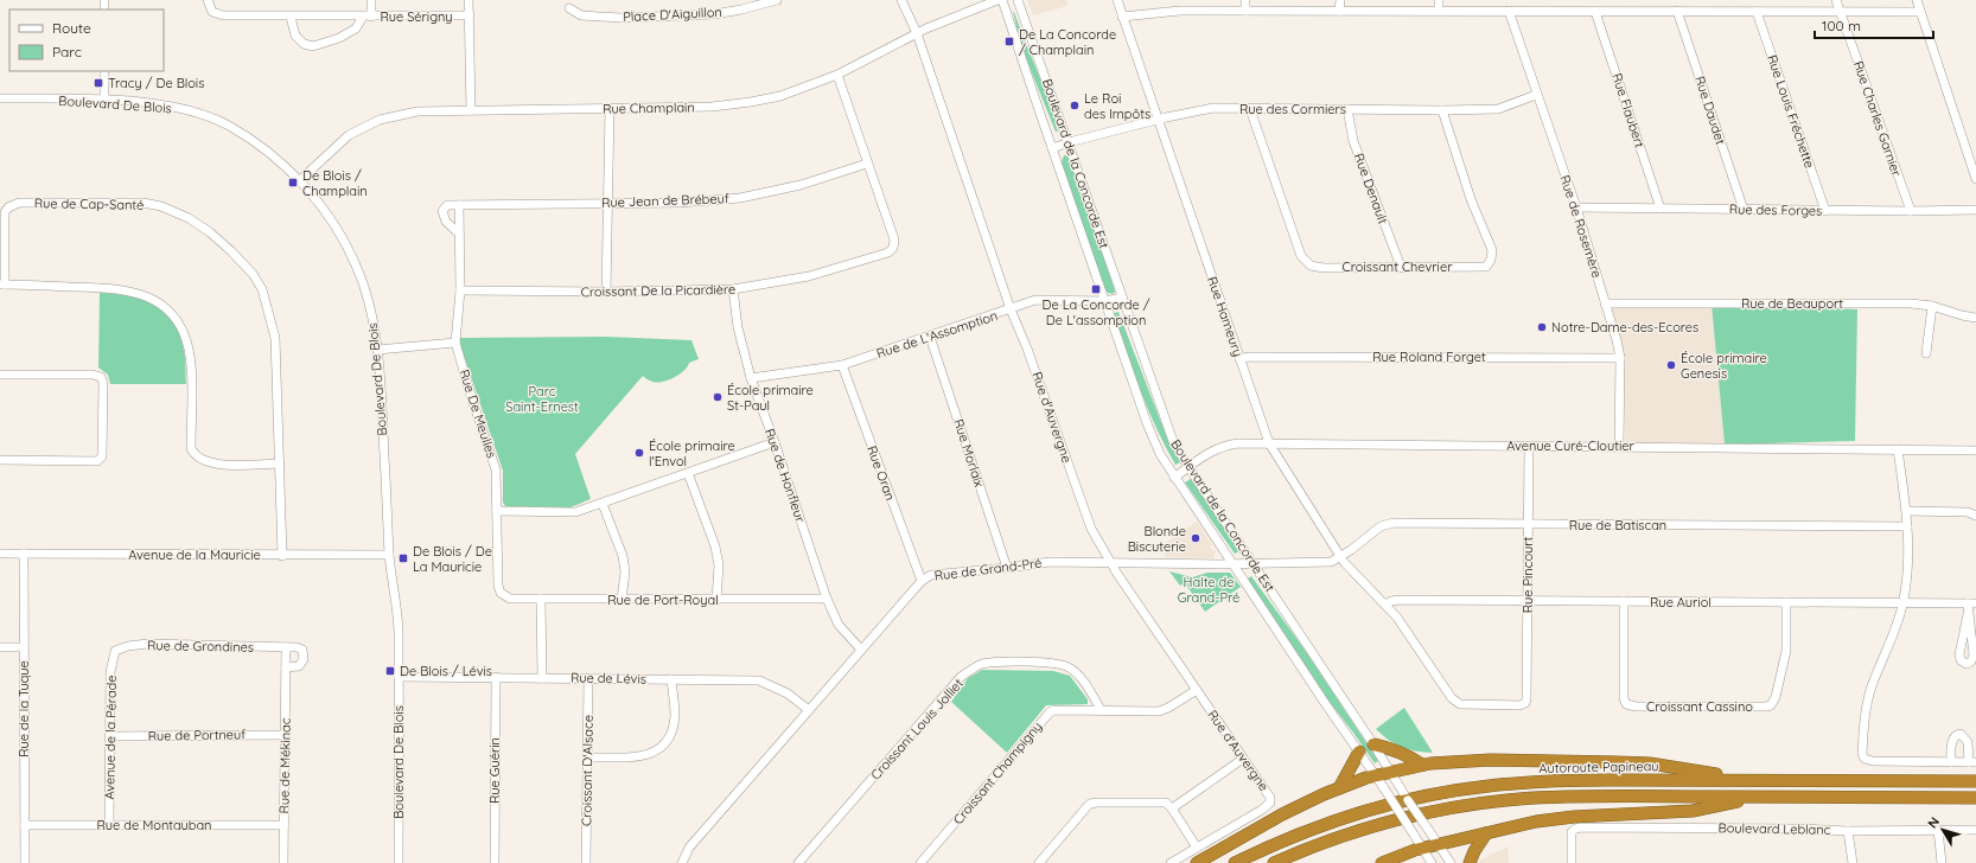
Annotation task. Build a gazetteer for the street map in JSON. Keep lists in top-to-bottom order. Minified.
{"streets":{"highway":["Autoroute Papineau"],"street":["Place D'Aiguillon","Rue Sérigny","Boulevard De Blois","Rue Champlain","Rue des Cormiers","Rue Flaubert","Rue Daudet","Rue Louis Fréchette","Rue Charles Garnier","Boulevard de la Concorde Est","Rue Denault","Rue Jean de Brébeuf","Rue de Cap-Santé","Rue des Forges","Rue de Rosemère","Croissant Chevrier","Croissant De la Picardière","Rue de Beauport","Rue Hameury","Rue de L'Assomption","Rue Roland Forget","Rue De Meulles","Rue d'Auvergne","Avenue Curé-Cloutier","Rue Morlaix","Rue Oran","Rue de Honfleur","Rue de Batiscan","Avenue de la Mauricie","Rue de Grand-Pré","Rue Pincourt","Rue de Port-Royal","Rue Auriol","Rue de Grondines","Rue de Lévis","Croissant Cassino","Rue de la Tuque","Croissant Louis Jolliet","Rue de Portneuf","Avenue de la Pérade","Rue de Mékinac","Rue Guérin","Croissant D'Alsace","Croissant Champigny","Rue de Montauban","Boulevard Leblanc"]},"crossings":[["Boulevard De Blois","Rue Champlain"],["Boulevard De Blois","Avenue de la Mauricie"],["Boulevard De Blois","Rue de Lévis"],["Rue Champlain","Croissant De la Picardière"],["Rue Champlain","Rue d'Auvergne"],["Rue des Cormiers","Boulevard de la Concorde Est"],["Rue des Cormiers","Rue Denault"],["Rue des Cormiers","Rue de Rosemère"],["Rue des Cormiers","Croissant Chevrier"],["Rue des Cormiers","Rue Hameury"],["Rue Flaubert","Rue des Forges"],["Rue Daudet","Rue des Forges"],["Rue Louis Fréchette","Rue des Forges"],["Rue Charles Garnier","Rue des Forges"],["Boulevard de la Concorde Est","Rue de L'Assomption"],["Boulevard de la Concorde Est","Avenue Curé-Cloutier"],["Boulevard de la Concorde Est","Rue de Grand-Pré"],["Rue Denault","Croissant Chevrier"],["Rue Jean de Brébeuf","Croissant De la Picardière"],["Rue Jean de Brébeuf","Rue De Meulles"],["Rue de Cap-Santé","Avenue de la Mauricie"],["Rue des Forges","Rue de Rosemère"],["Rue de Rosemère","Rue de Beauport"],["Rue de Rosemère","Rue Roland Forget"],["Rue de Rosemère","Avenue Curé-Cloutier"],["Croissant De la Picardière","Rue De Meulles"],["Croissant De la Picardière","Rue de Honfleur"],["Rue Hameury","Rue Roland Forget"],["Rue Hameury","Avenue Curé-Cloutier"],["Rue Hameury","Rue de Batiscan"],["Rue Hameury","Rue de Grand-Pré"],["Rue Hameury","Rue Pincourt"],["Rue Hameury","Rue Auriol"],["Rue de L'Assomption","Rue d'Auvergne"],["Rue de L'Assomption","Rue Morlaix"],["Rue de L'Assomption","Rue Oran"],["Rue de L'Assomption","Rue de Honfleur"],["Rue De Meulles","Rue de Port-Royal"],["Rue d'Auvergne","Rue de Grand-Pré"],["Rue d'Auvergne","Croissant Champigny"],["Avenue Curé-Cloutier","Rue Pincourt"],["Rue Morlaix","Rue de Grand-Pré"],["Rue Oran","Rue de Grand-Pré"],["Rue de Honfleur","Rue de Grand-Pré"],["Rue de Honfleur","Rue de Port-Royal"],["Rue de Batiscan","Rue de Grand-Pré"],["Rue de Batiscan","Rue Pincourt"],["Avenue de la Mauricie","Rue de la Tuque"],["Rue de Grand-Pré","Rue de Lévis"],["Rue Pincourt","Rue Auriol"],["Rue Auriol","Croissant Cassino"],["Rue de Grondines","Avenue de la Pérade"],["Rue de Grondines","Rue de Mékinac"],["Rue de Lévis","Rue Guérin"],["Rue de Lévis","Croissant D'Alsace"],["Rue de la Tuque","Rue de Montauban"],["Croissant Louis Jolliet","Croissant Champigny"],["Rue de Portneuf","Avenue de la Pérade"],["Rue de Portneuf","Rue de Mékinac"],["Avenue de la Pérade","Rue de Montauban"],["Rue de Mékinac","Rue de Montauban"]],"parks":["Parc Saint-Ernest","Halte de Grand-Pré"],"places":{"transit":["De La Concorde / Champlain","Tracy / De Blois","De Blois / Champlain","De La Concorde / De L'assomption","De Blois / De La Mauricie","De Blois / Lévis"],"other":["Le Roi des Impôts","Notre-Dame-des-Ecores","École primaire Genesis","École primaire St-Paul","École primaire l'Envol","Blonde Biscuterie"]},"legend":["Route","Parc"],"scale_bar":"100 m","north":"top left"}
